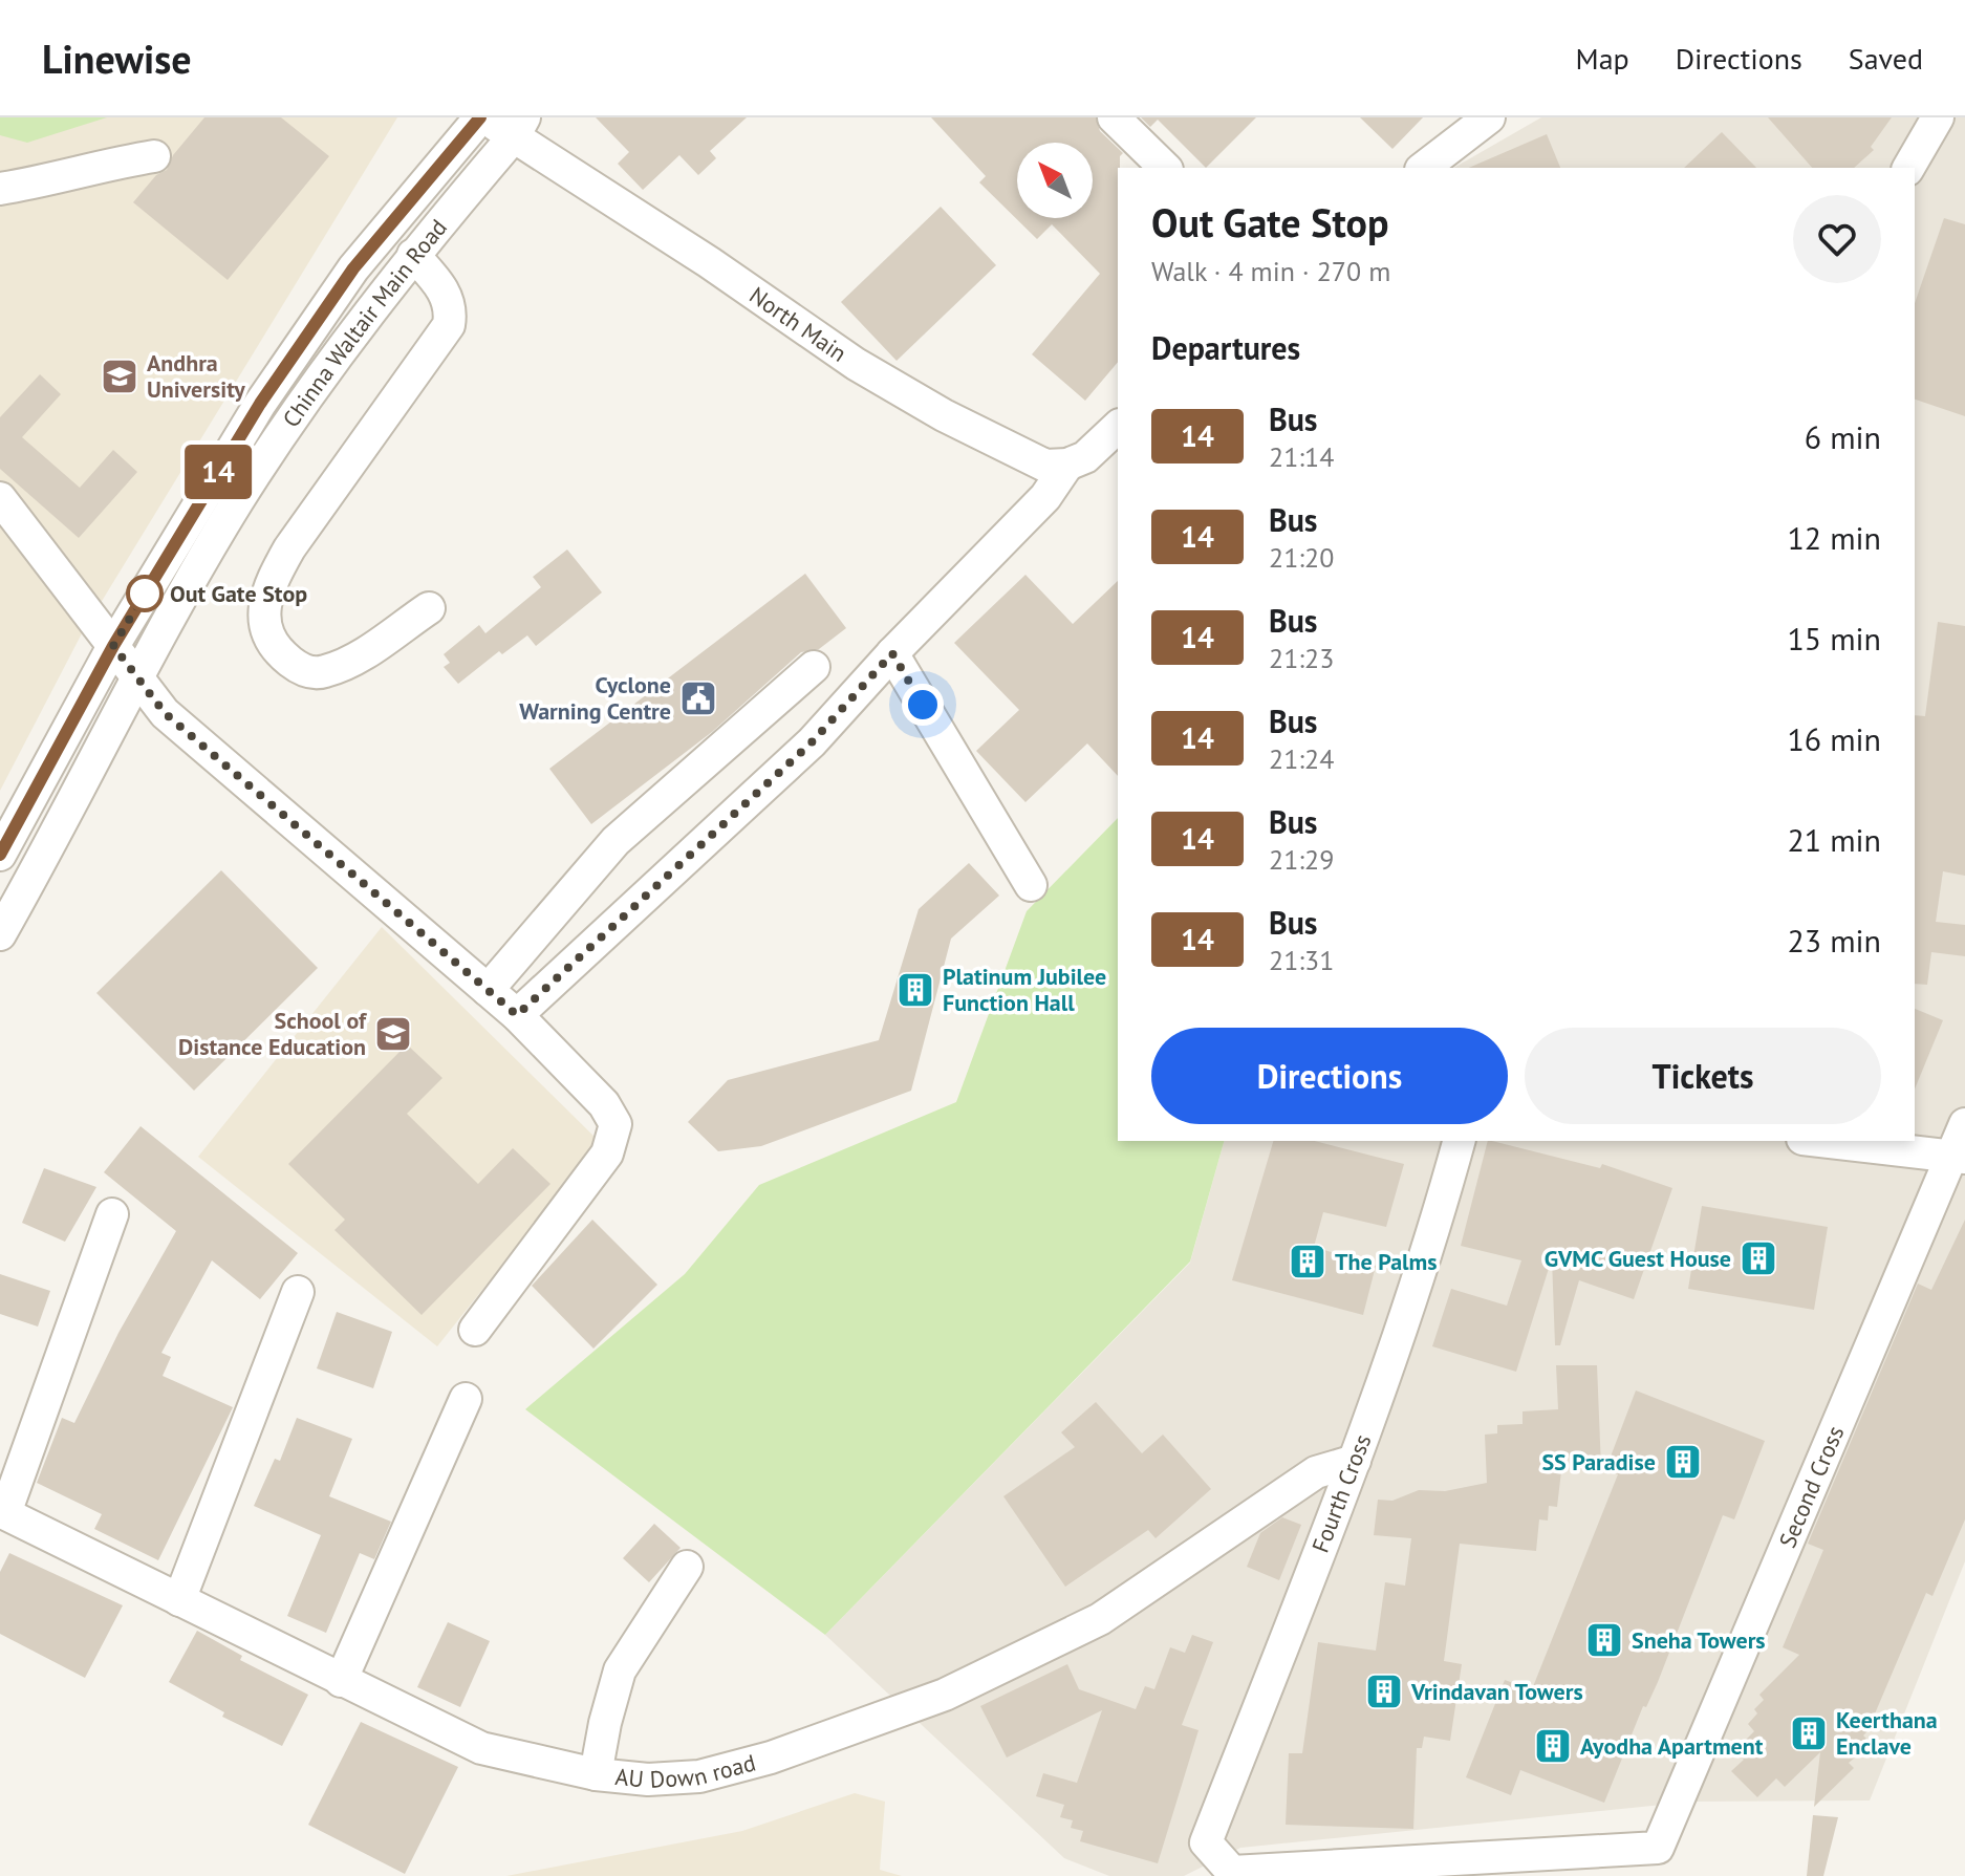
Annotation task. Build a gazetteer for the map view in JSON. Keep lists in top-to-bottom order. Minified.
{"streets":{"street":["Chinna Waltair Main Road","North Main","Second Cross","Fourth Cross","AU Down road"]},"crossings":[["Chinna Waltair Main Road","North Main"],["Second Cross","Fourth Cross"],["Fourth Cross","AU Down road"]],"places":{"school or university":["Andhra University","School of Distance Education"],"other":["Out Gate Stop"],"public building":["Cyclone Warning Centre"],"building":["Platinum Jubilee Function Hall","GVMC Guest House","The Palms","SS Paradise","Sneha Towers","Vrindavan Towers","Keerthana Enclave","Ayodha Apartment"]},"lines":["bus line 14"],"north":"top left","page":{"header":"Linewise","nav":["Map","Directions","Saved"],"on_map":"14","heading":[["Out Gate Stop","Walk · 4 min · 270 m"],"Departures"],"list":[{"mark":"14","name":"Bus","note":"21:14","value":"6 min"},{"mark":"14","name":"Bus","note":"21:20","value":"12 min"},{"mark":"14","name":"Bus","note":"21:23","value":"15 min"},{"mark":"14","name":"Bus","note":"21:24","value":"16 min"},{"mark":"14","name":"Bus","note":"21:29","value":"21 min"},{"mark":"14","name":"Bus","note":"21:31","value":"23 min"}],"buttons":["Directions","Tickets"]}}
